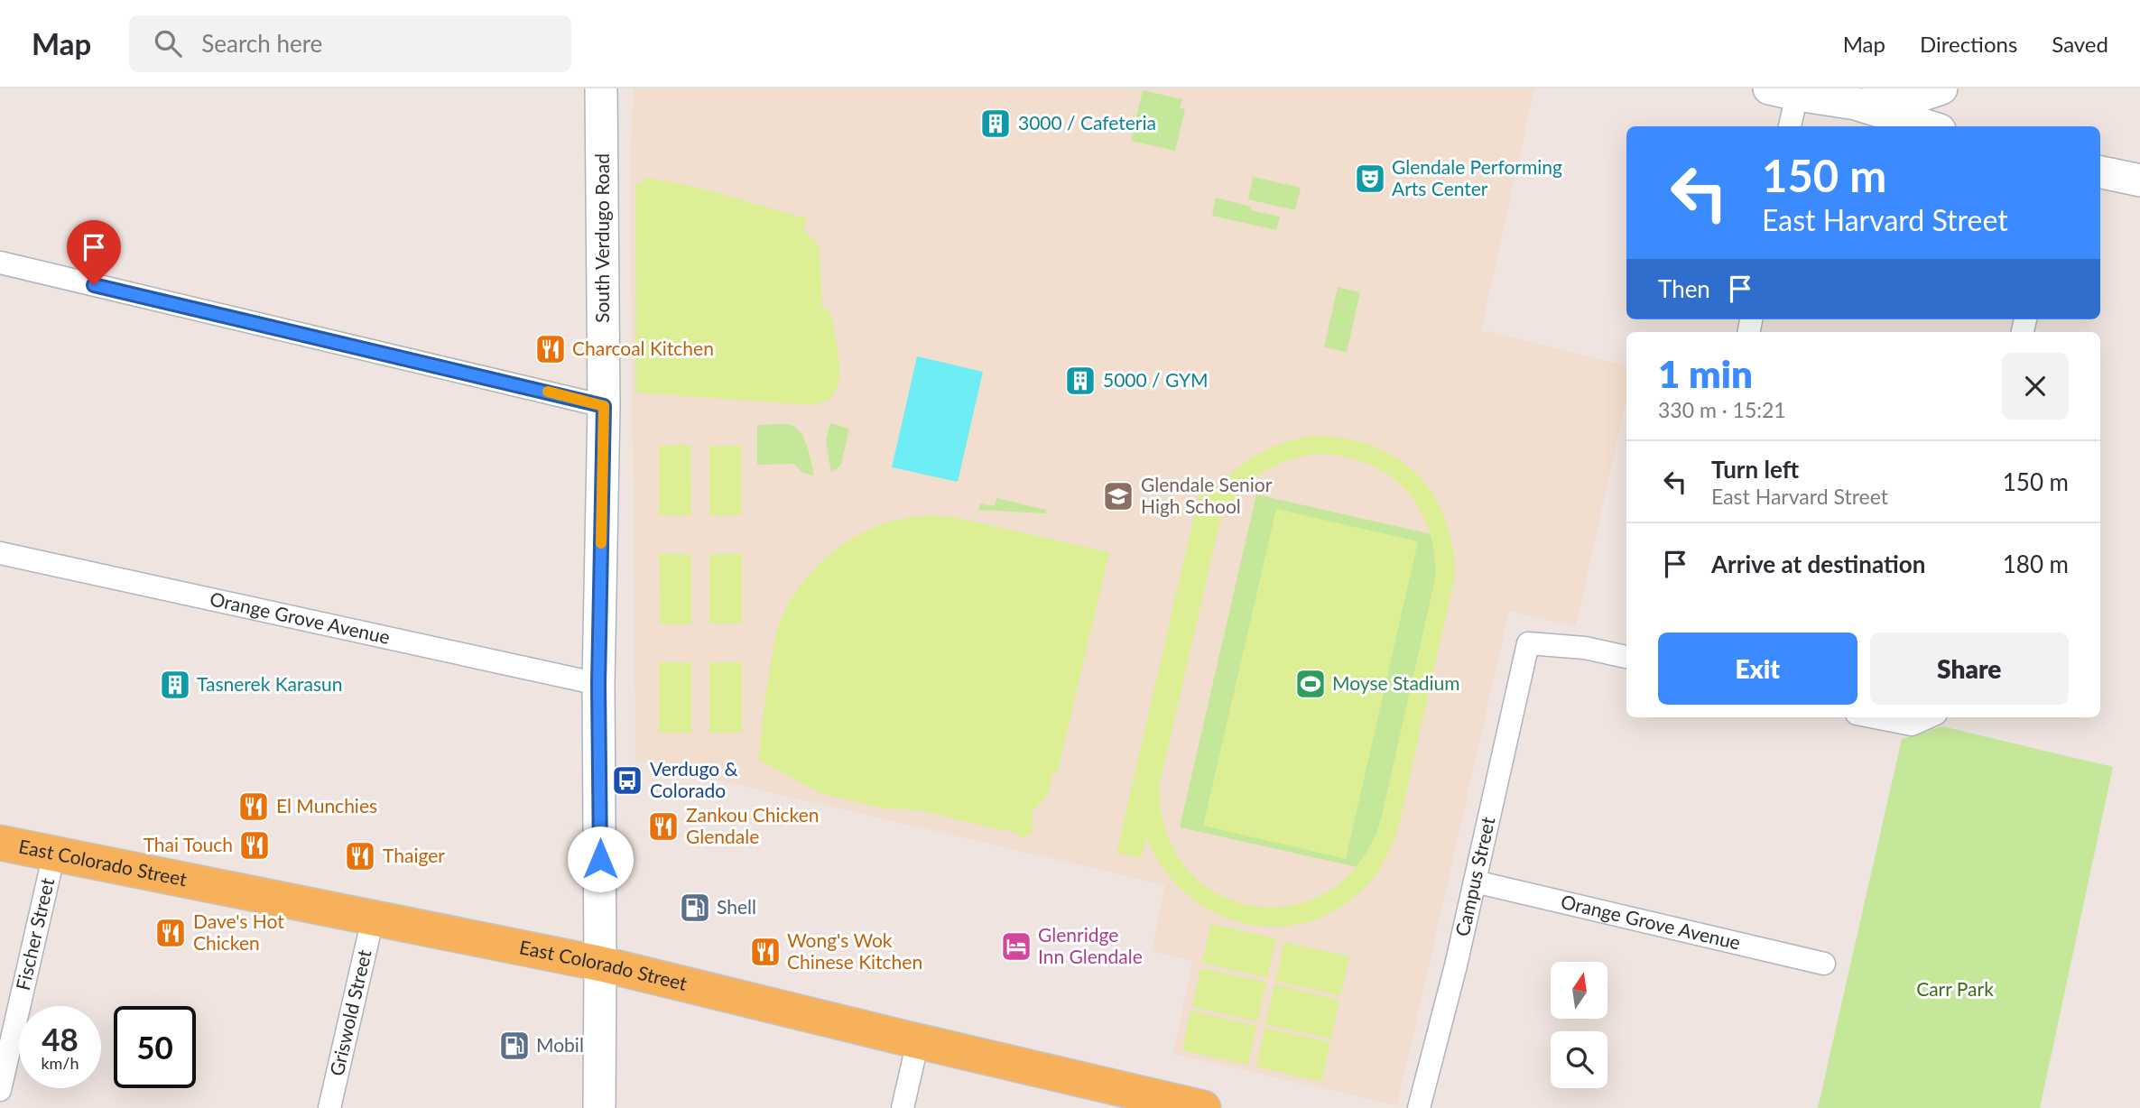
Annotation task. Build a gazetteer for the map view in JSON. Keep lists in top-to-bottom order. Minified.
{"streets":{"main road":["South Verdugo Road","East Colorado Street"],"street":["Orange Grove Avenue","Campus Street","Fischer Street","Griswold Street"]},"crossings":[["South Verdugo Road","Orange Grove Avenue"],["South Verdugo Road","East Colorado Street"],["Orange Grove Avenue","Campus Street"],["East Colorado Street","Fischer Street"],["East Colorado Street","Griswold Street"]],"parks":["Carr Park"],"places":{"building":["3000 / Cafeteria","5000 / GYM","Tasnerek Karasun"],"theatre":["Glendale Performing Arts Center"],"restaurant":["Charcoal Kitchen","El Munchies","Zankou Chicken Glendale","Thai Touch","Thaiger","Dave's Hot Chicken","Wong's Wok Chinese Kitchen"],"school or university":["Glendale Senior High School"],"sports":["Moyse Stadium"],"bus stop":["Verdugo & Colorado"],"fuel station":["Shell","Mobil"],"hotel":["Glenridge Inn Glendale"]},"north":"top","page":{"header":"Map","search":"Search here","nav":["Map","Directions","Saved"],"turn":["150 m","East Harvard Street"],"then":"Then","heading":["1 min","330 m · 15:21"],"list":[{"name":"Turn left","note":"East Harvard Street","value":"150 m"},{"name":"Arrive at destination","value":"180 m"}],"buttons":["Exit","Share"],"speed":"48 km/h","limit":"50"}}
